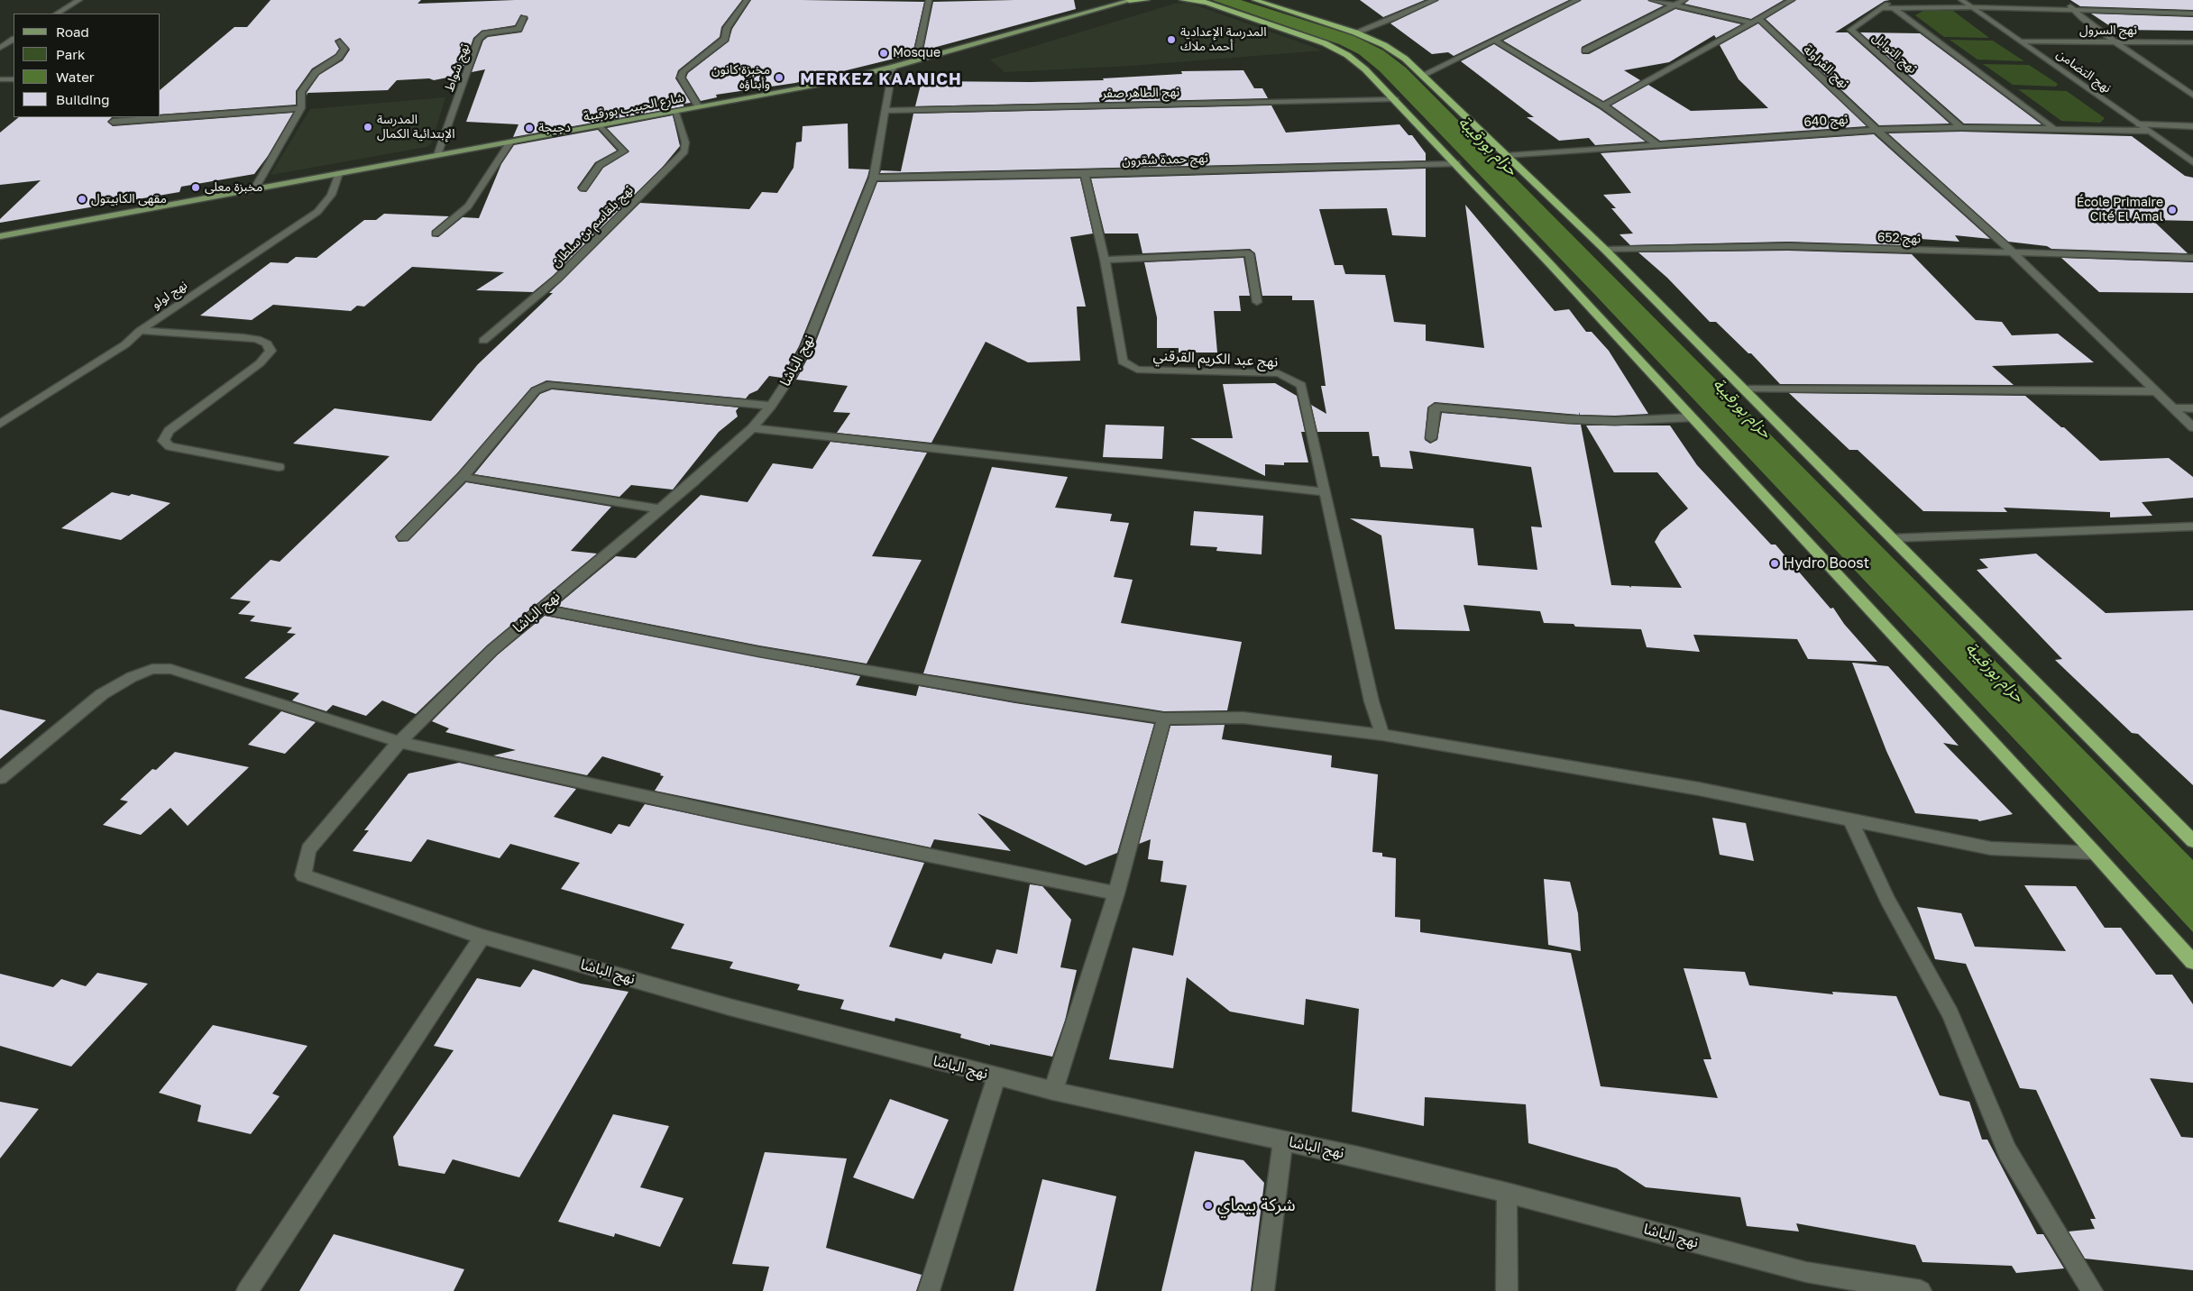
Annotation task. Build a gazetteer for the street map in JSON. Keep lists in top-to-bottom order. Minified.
{"streets":{"main road":["شارع الحبيب بورقيبة"],"street":["نهج السرول","نهج التوابل","نهج الفراولة","نهج شواط","نهج التضامن","نهج الطاهر صفر","نهج 640","نهج حمدة شقرون","نهج بلقاسم بن سلطان","نهج 652","نهج لولو","نهج عبد الكريم القرقني","نهج الباشا"]},"crossings":[["نهج السرول","نهج التضامن"],["نهج التوابل","نهج 640"],["نهج الفراولة","نهج 640"],["نهج الفراولة","نهج 652"],["نهج شواط","شارع الحبيب بورقيبة"],["نهج التضامن","نهج 640"],["نهج الطاهر صفر","نهج الباشا"],["شارع الحبيب بورقيبة","نهج بلقاسم بن سلطان"],["شارع الحبيب بورقيبة","نهج لولو"],["شارع الحبيب بورقيبة","نهج الباشا"],["نهج حمدة شقرون","نهج عبد الكريم القرقني"],["نهج حمدة شقرون","نهج الباشا"]],"districts":["MERKEZ KAANICH"],"water":["حزام بورقيبة"],"places":["المدرسة الإعدادية أحمد ملاك","Mosque","مخبزة كانون وأبناؤه","المدرسة الإبتدائية الكمال","دجيجة","مخبزة معلى","مقهى الكابيتول","École Primaire Cité El Amal","Hydro Boost","شركة بيماي"],"legend":["Road","Park","Water","Building"]}
